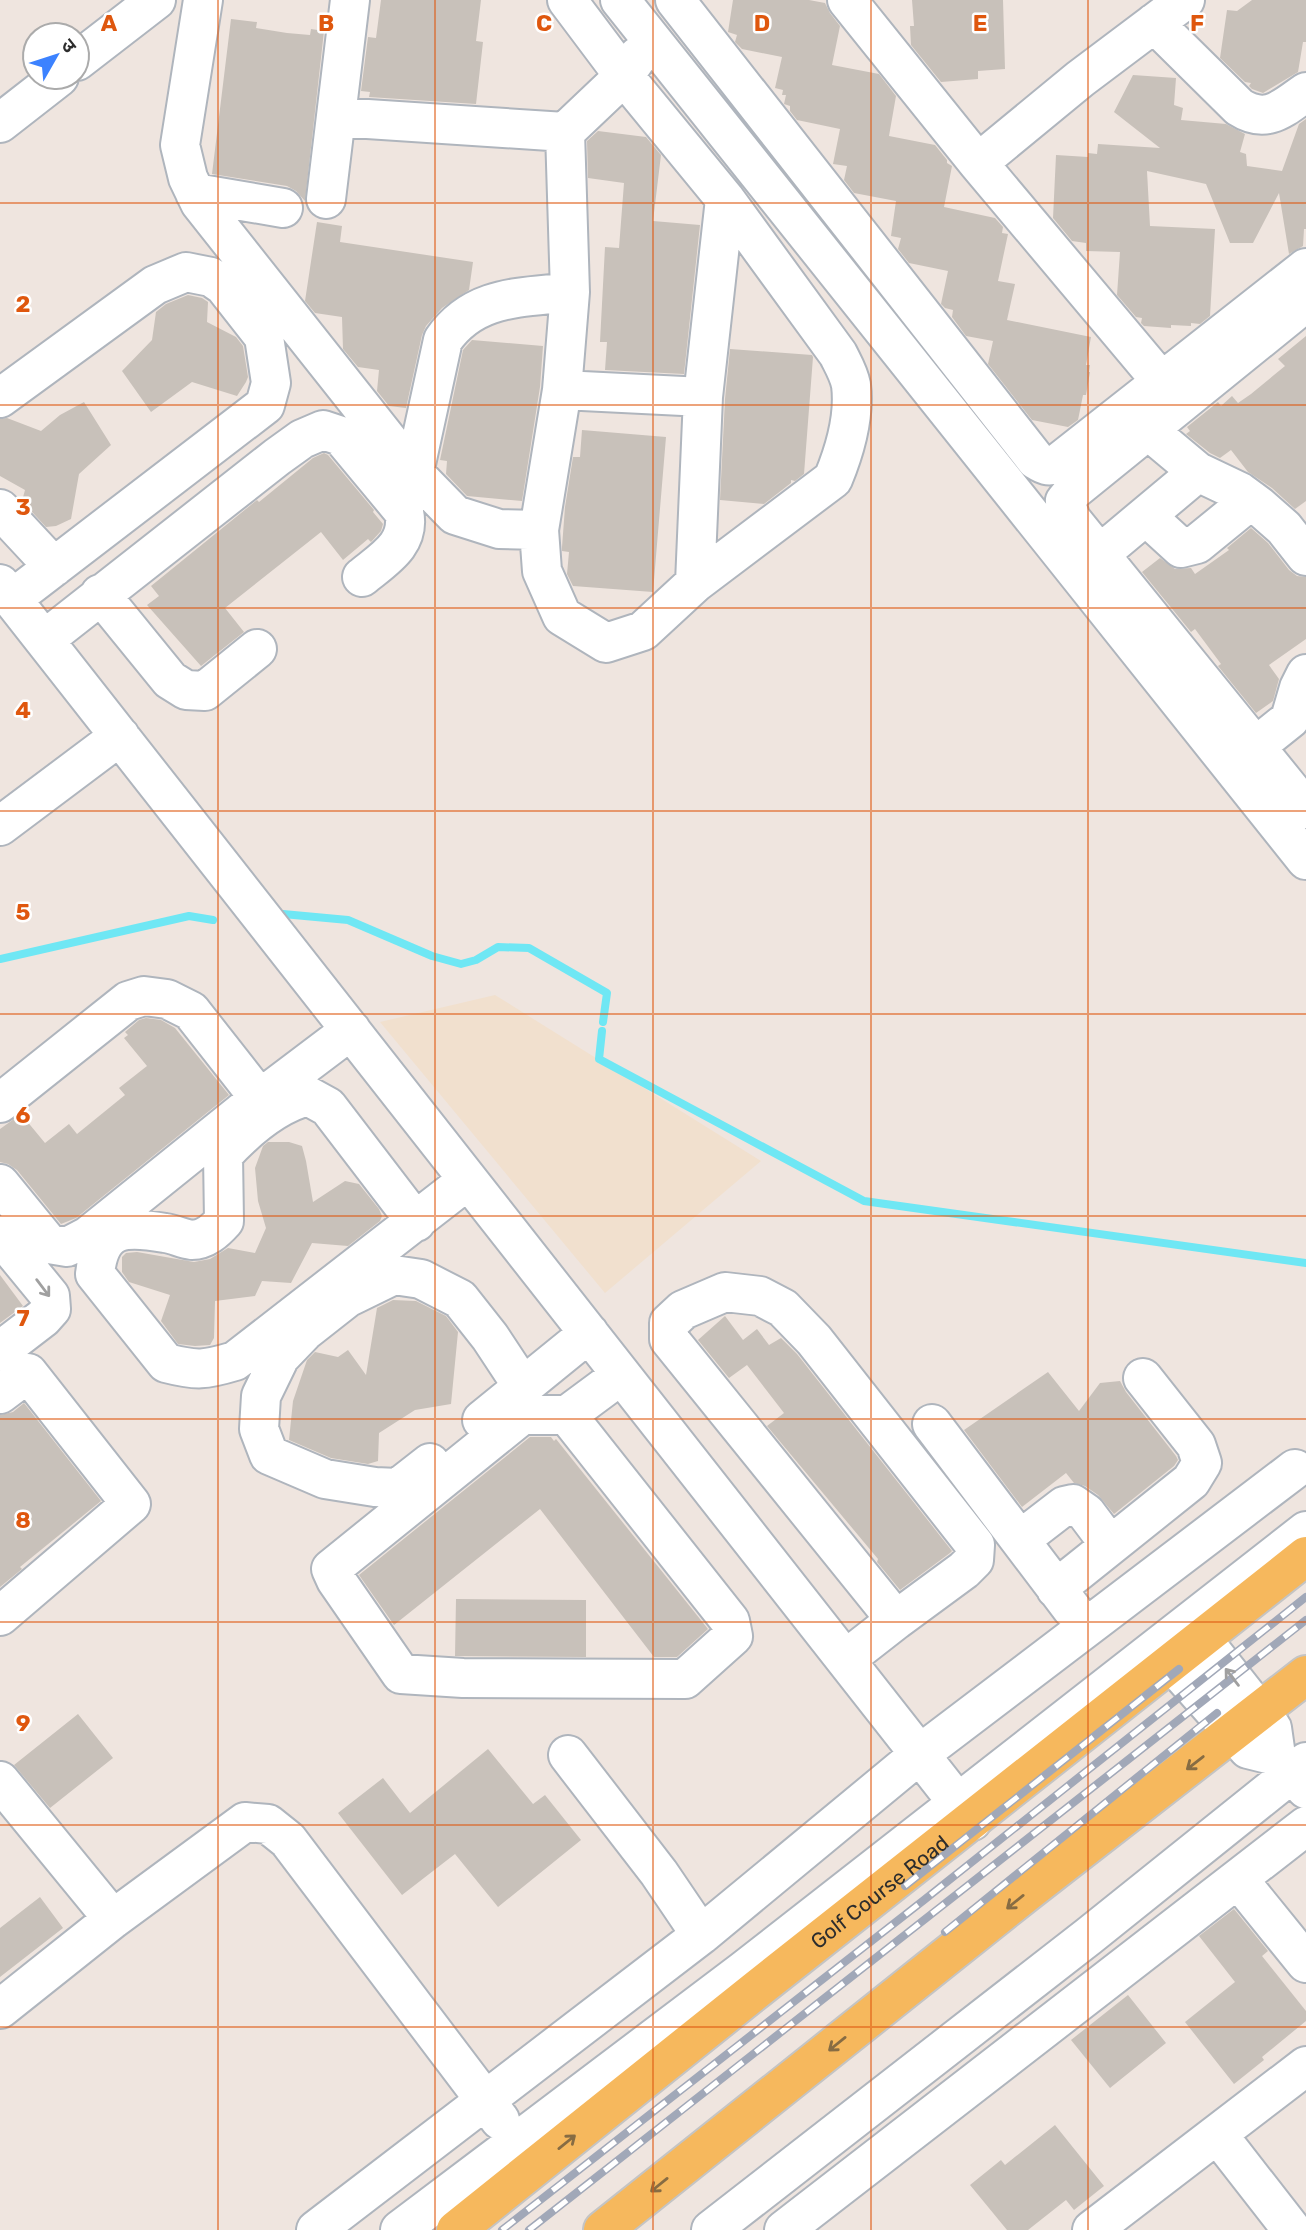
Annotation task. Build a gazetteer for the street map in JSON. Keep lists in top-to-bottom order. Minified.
{"streets":{"main road":["Golf Course Road"]},"north":"top right","grid":{"columns":["A","B","C","D","E","F"],"rows":["2","3","4","5","6","7","8","9"]}}
